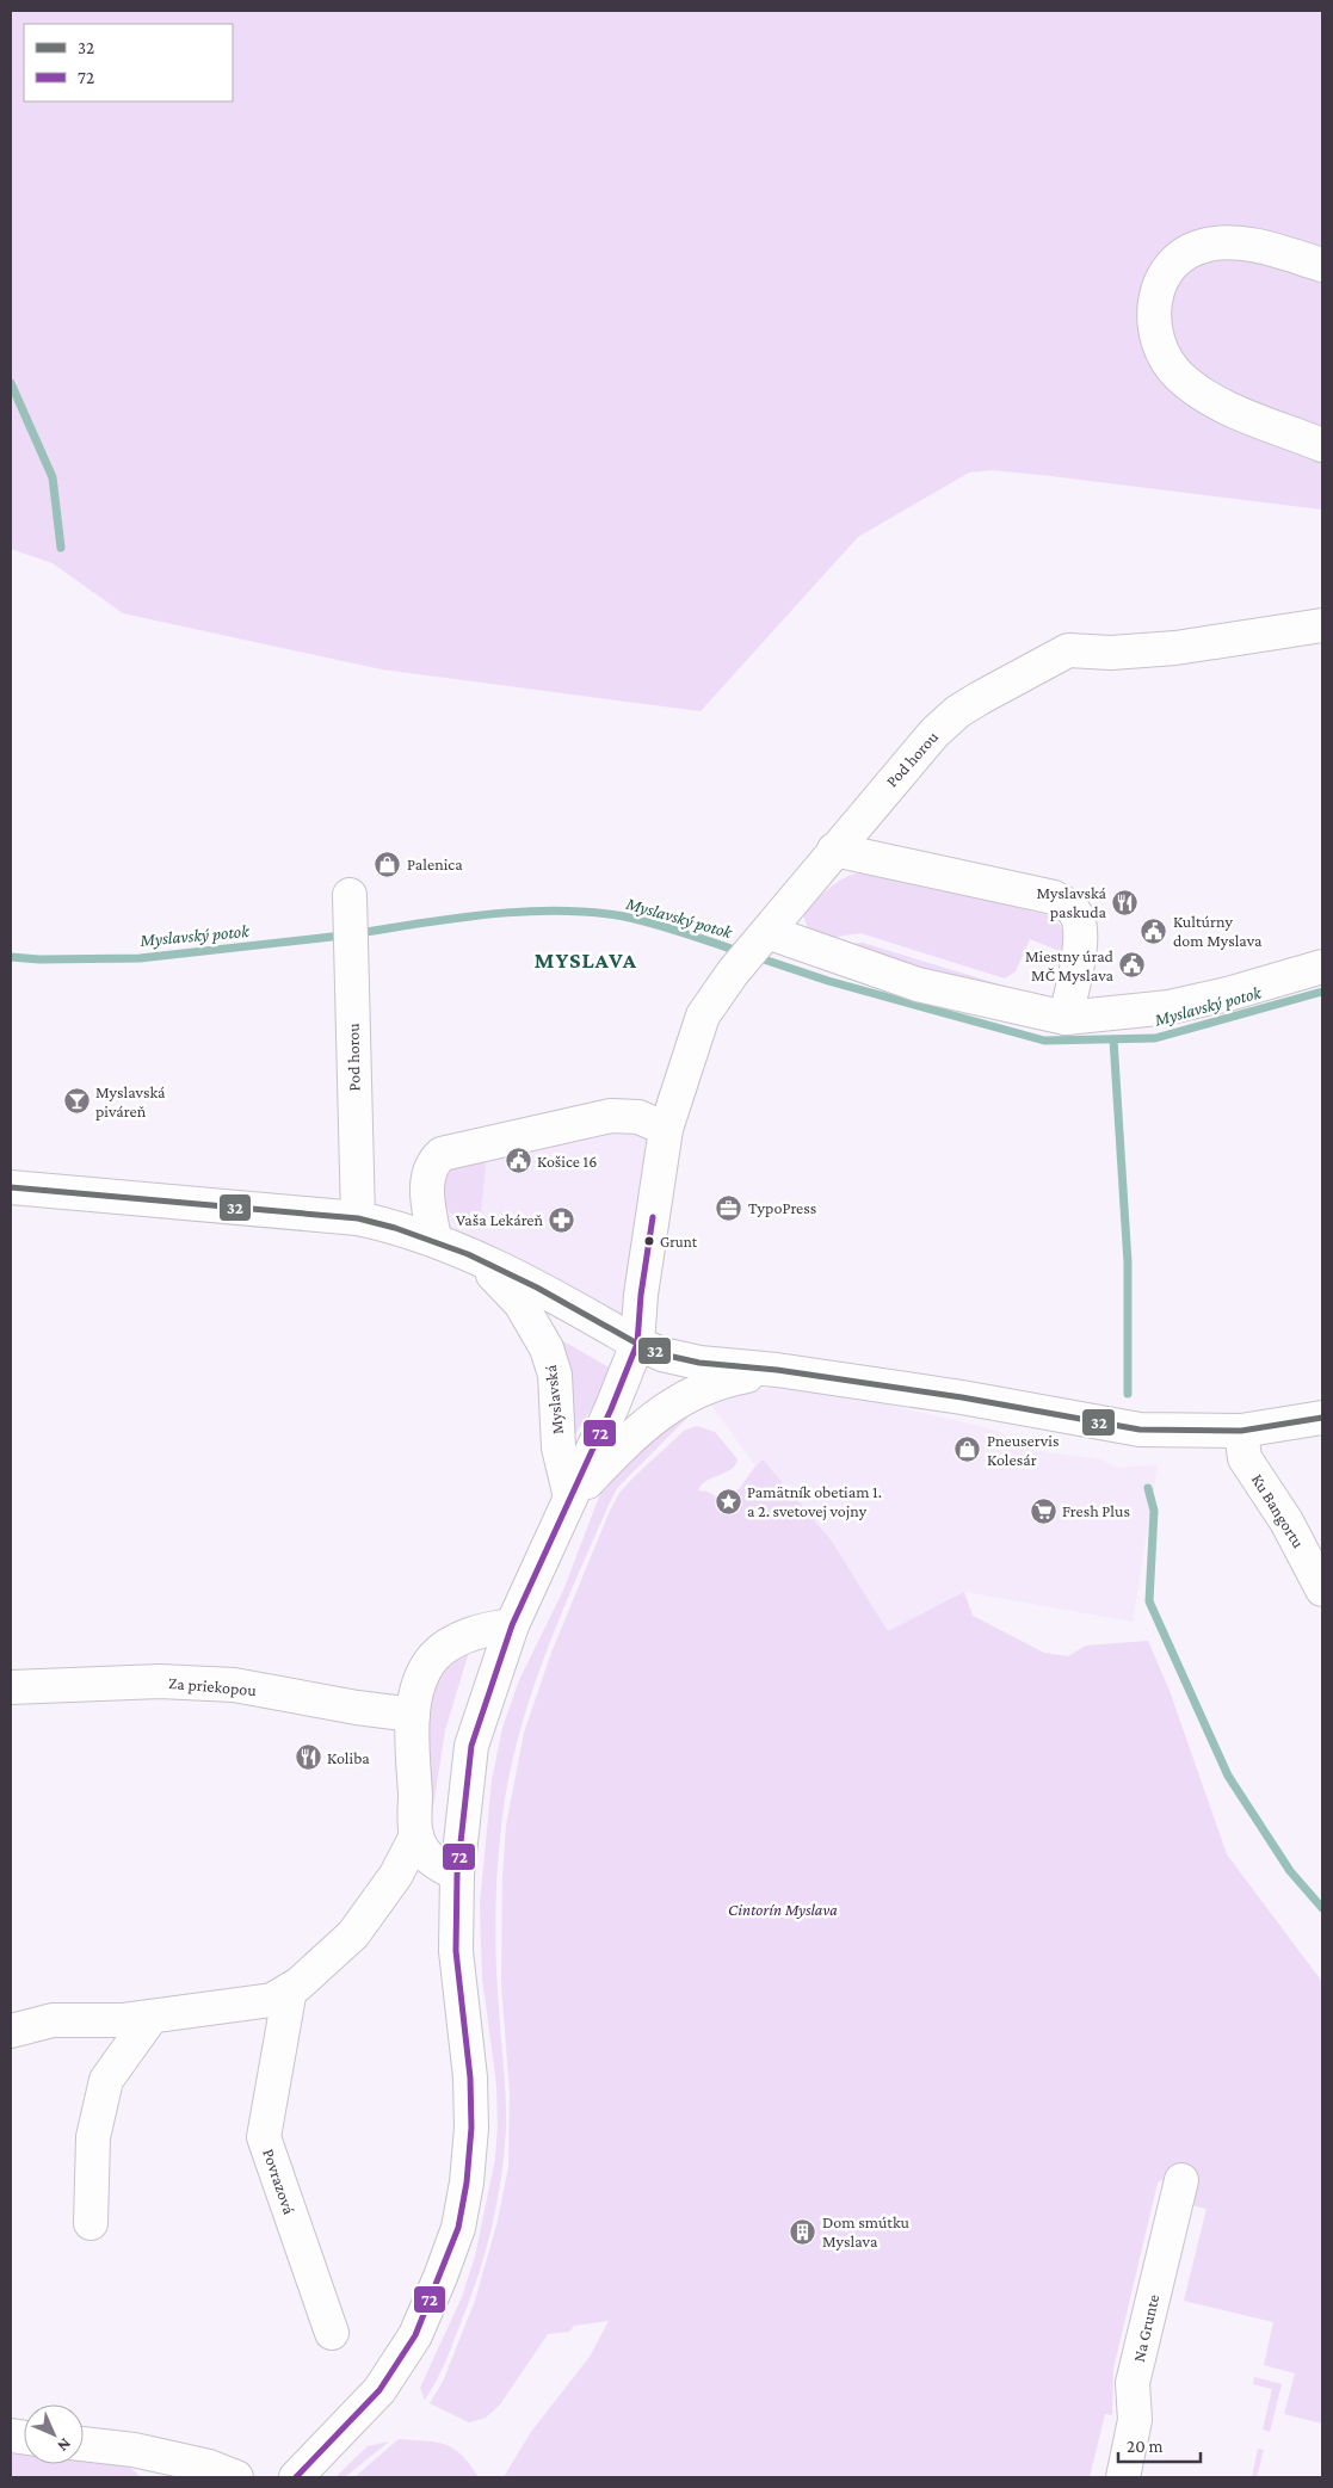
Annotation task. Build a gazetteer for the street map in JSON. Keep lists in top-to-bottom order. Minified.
{"streets":{"street":["Pod horou","Myslavská","Ku Bangortu","Za priekopou","Povrazová","Na Grunte"]},"crossings":[["Pod horou","Myslavská"],["Myslavská","Ku Bangortu"]],"districts":["MYSLAVA"],"water":["Myslavský potok"],"parks":["Cintorín Myslava"],"places":{"shop":["Palenica","Pneuservis Kolesár"],"restaurant":["Myslavská paskuda","Koliba"],"public building":["Kultúrny dom Myslava","Miestny úrad MČ Myslava","Košice 16"],"bar":["Myslavská piváreň"],"office":["TypoPress"],"pharmacy":["Vaša Lekáreň"],"other":["Grunt"],"place":["Pamätník obetiam 1. a 2. svetovej vojny"],"supermarket":["Fresh Plus"],"building":["Dom smútku Myslava"]},"lines":["transit line 32","transit line 72"],"legend":["32","72"],"scale_bar":"20 m","north":"bottom right"}
